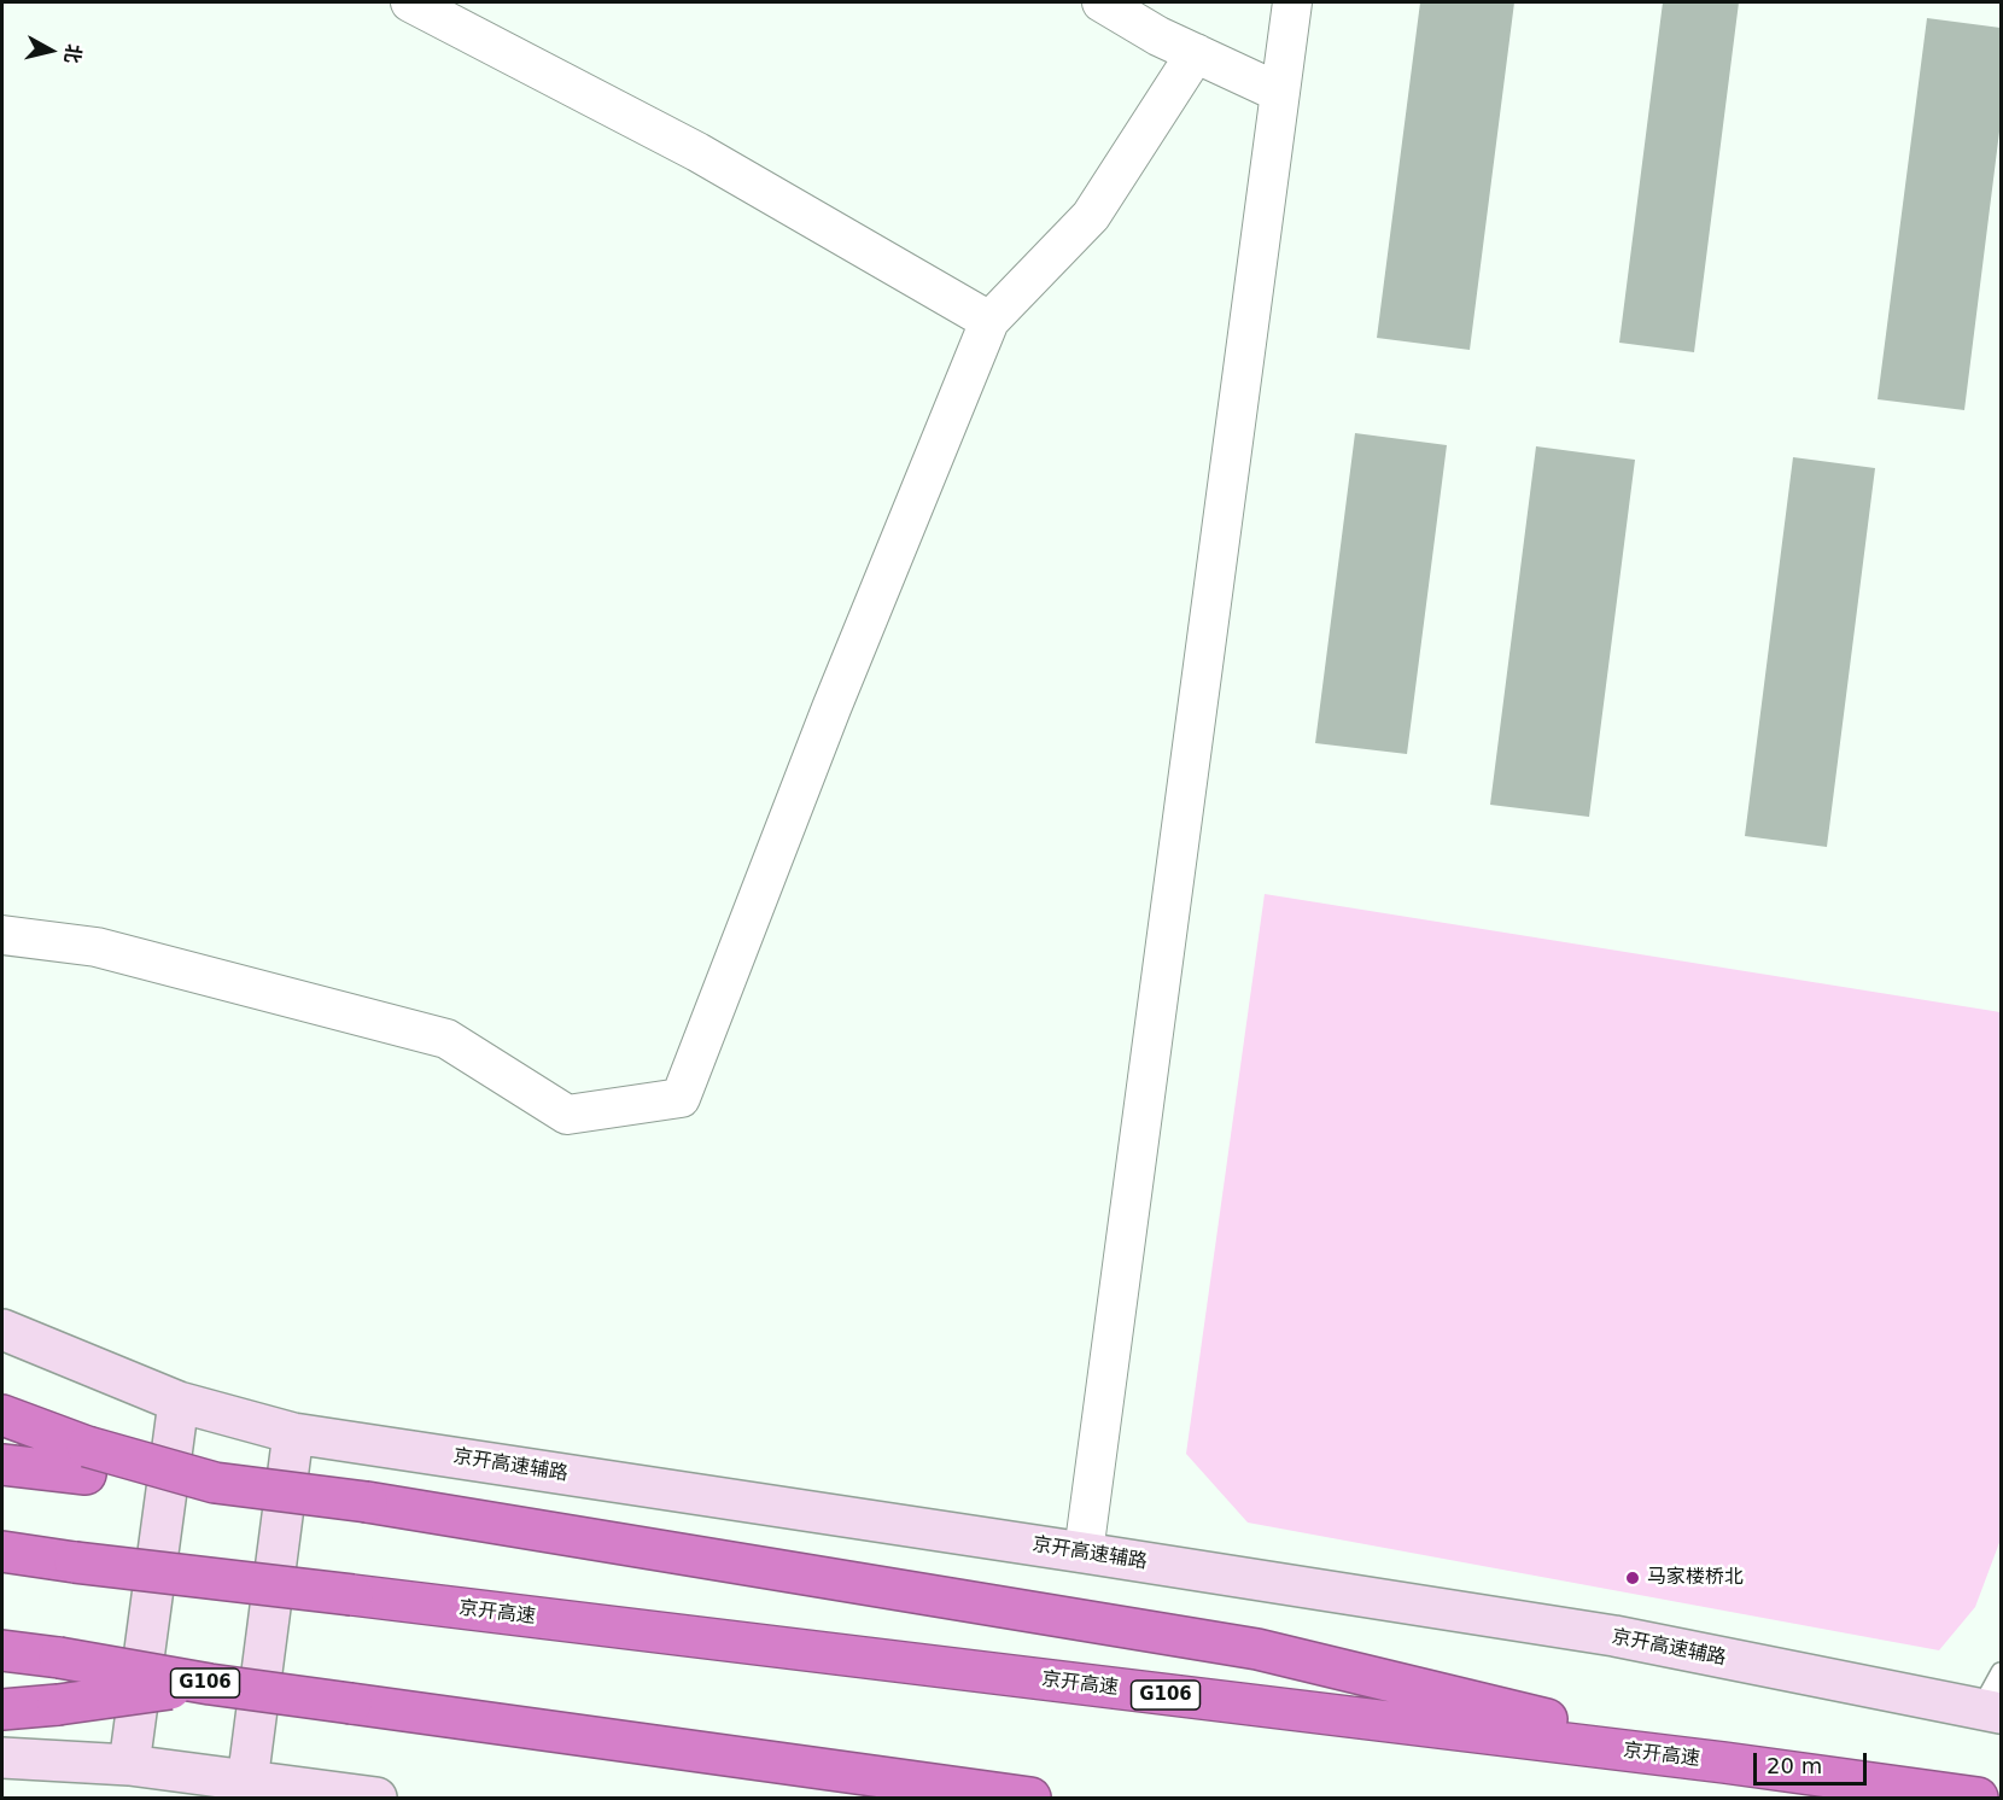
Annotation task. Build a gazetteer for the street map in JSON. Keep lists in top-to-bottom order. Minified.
{"streets":{"highway":["京开高速","G106"],"street":["京开高速辅路"]},"places":["马家楼桥北"],"scale_bar":"20 m","north":"right"}
